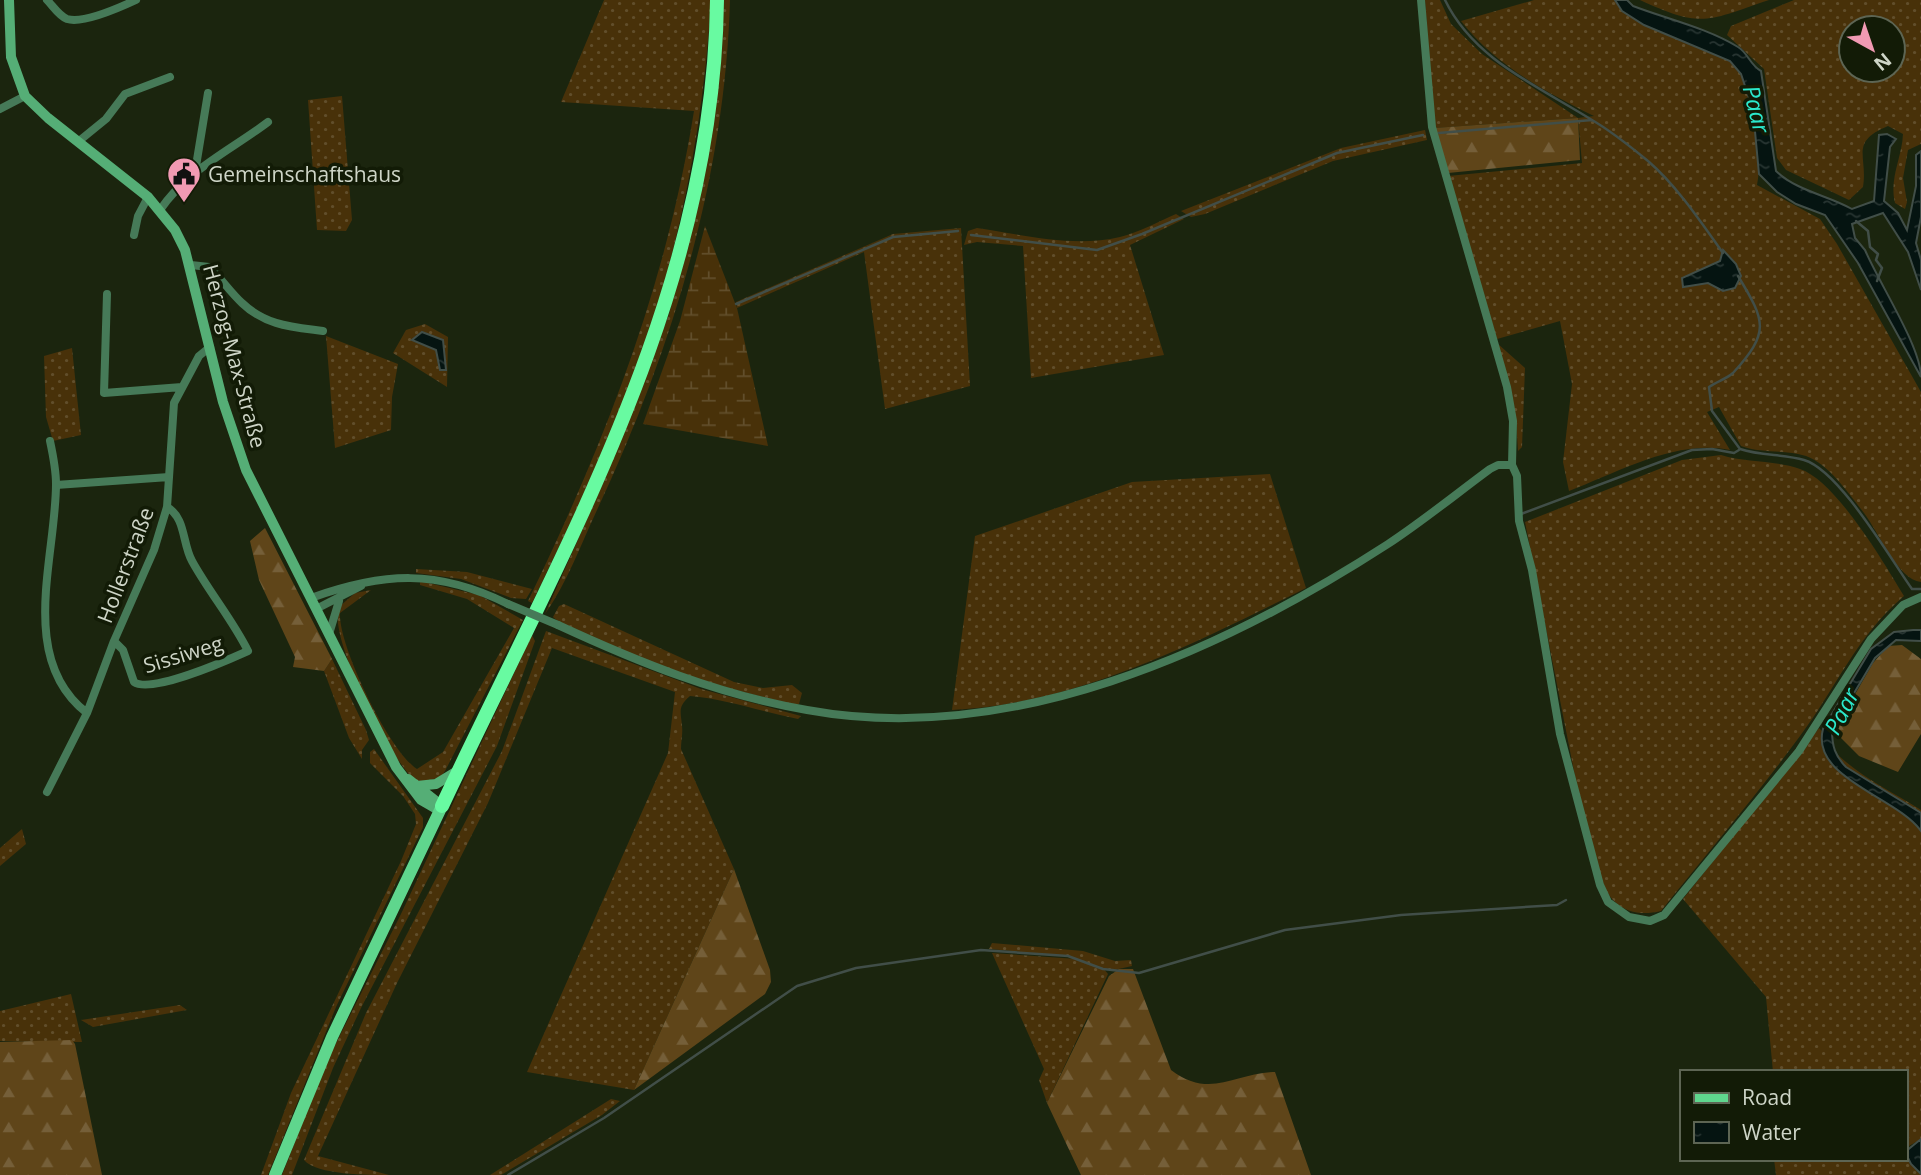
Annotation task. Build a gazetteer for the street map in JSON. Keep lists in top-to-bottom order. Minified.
{"streets":{"main road":["Herzog-Max-Straße"],"street":["Hollerstraße","Sissiweg"]},"crossings":[["Herzog-Max-Straße","Hollerstraße"],["Hollerstraße","Sissiweg"]],"water":["Paar"],"places":{"public building":["Gemeinschaftshaus"]},"legend":["Road","Water"],"north":"bottom right"}
